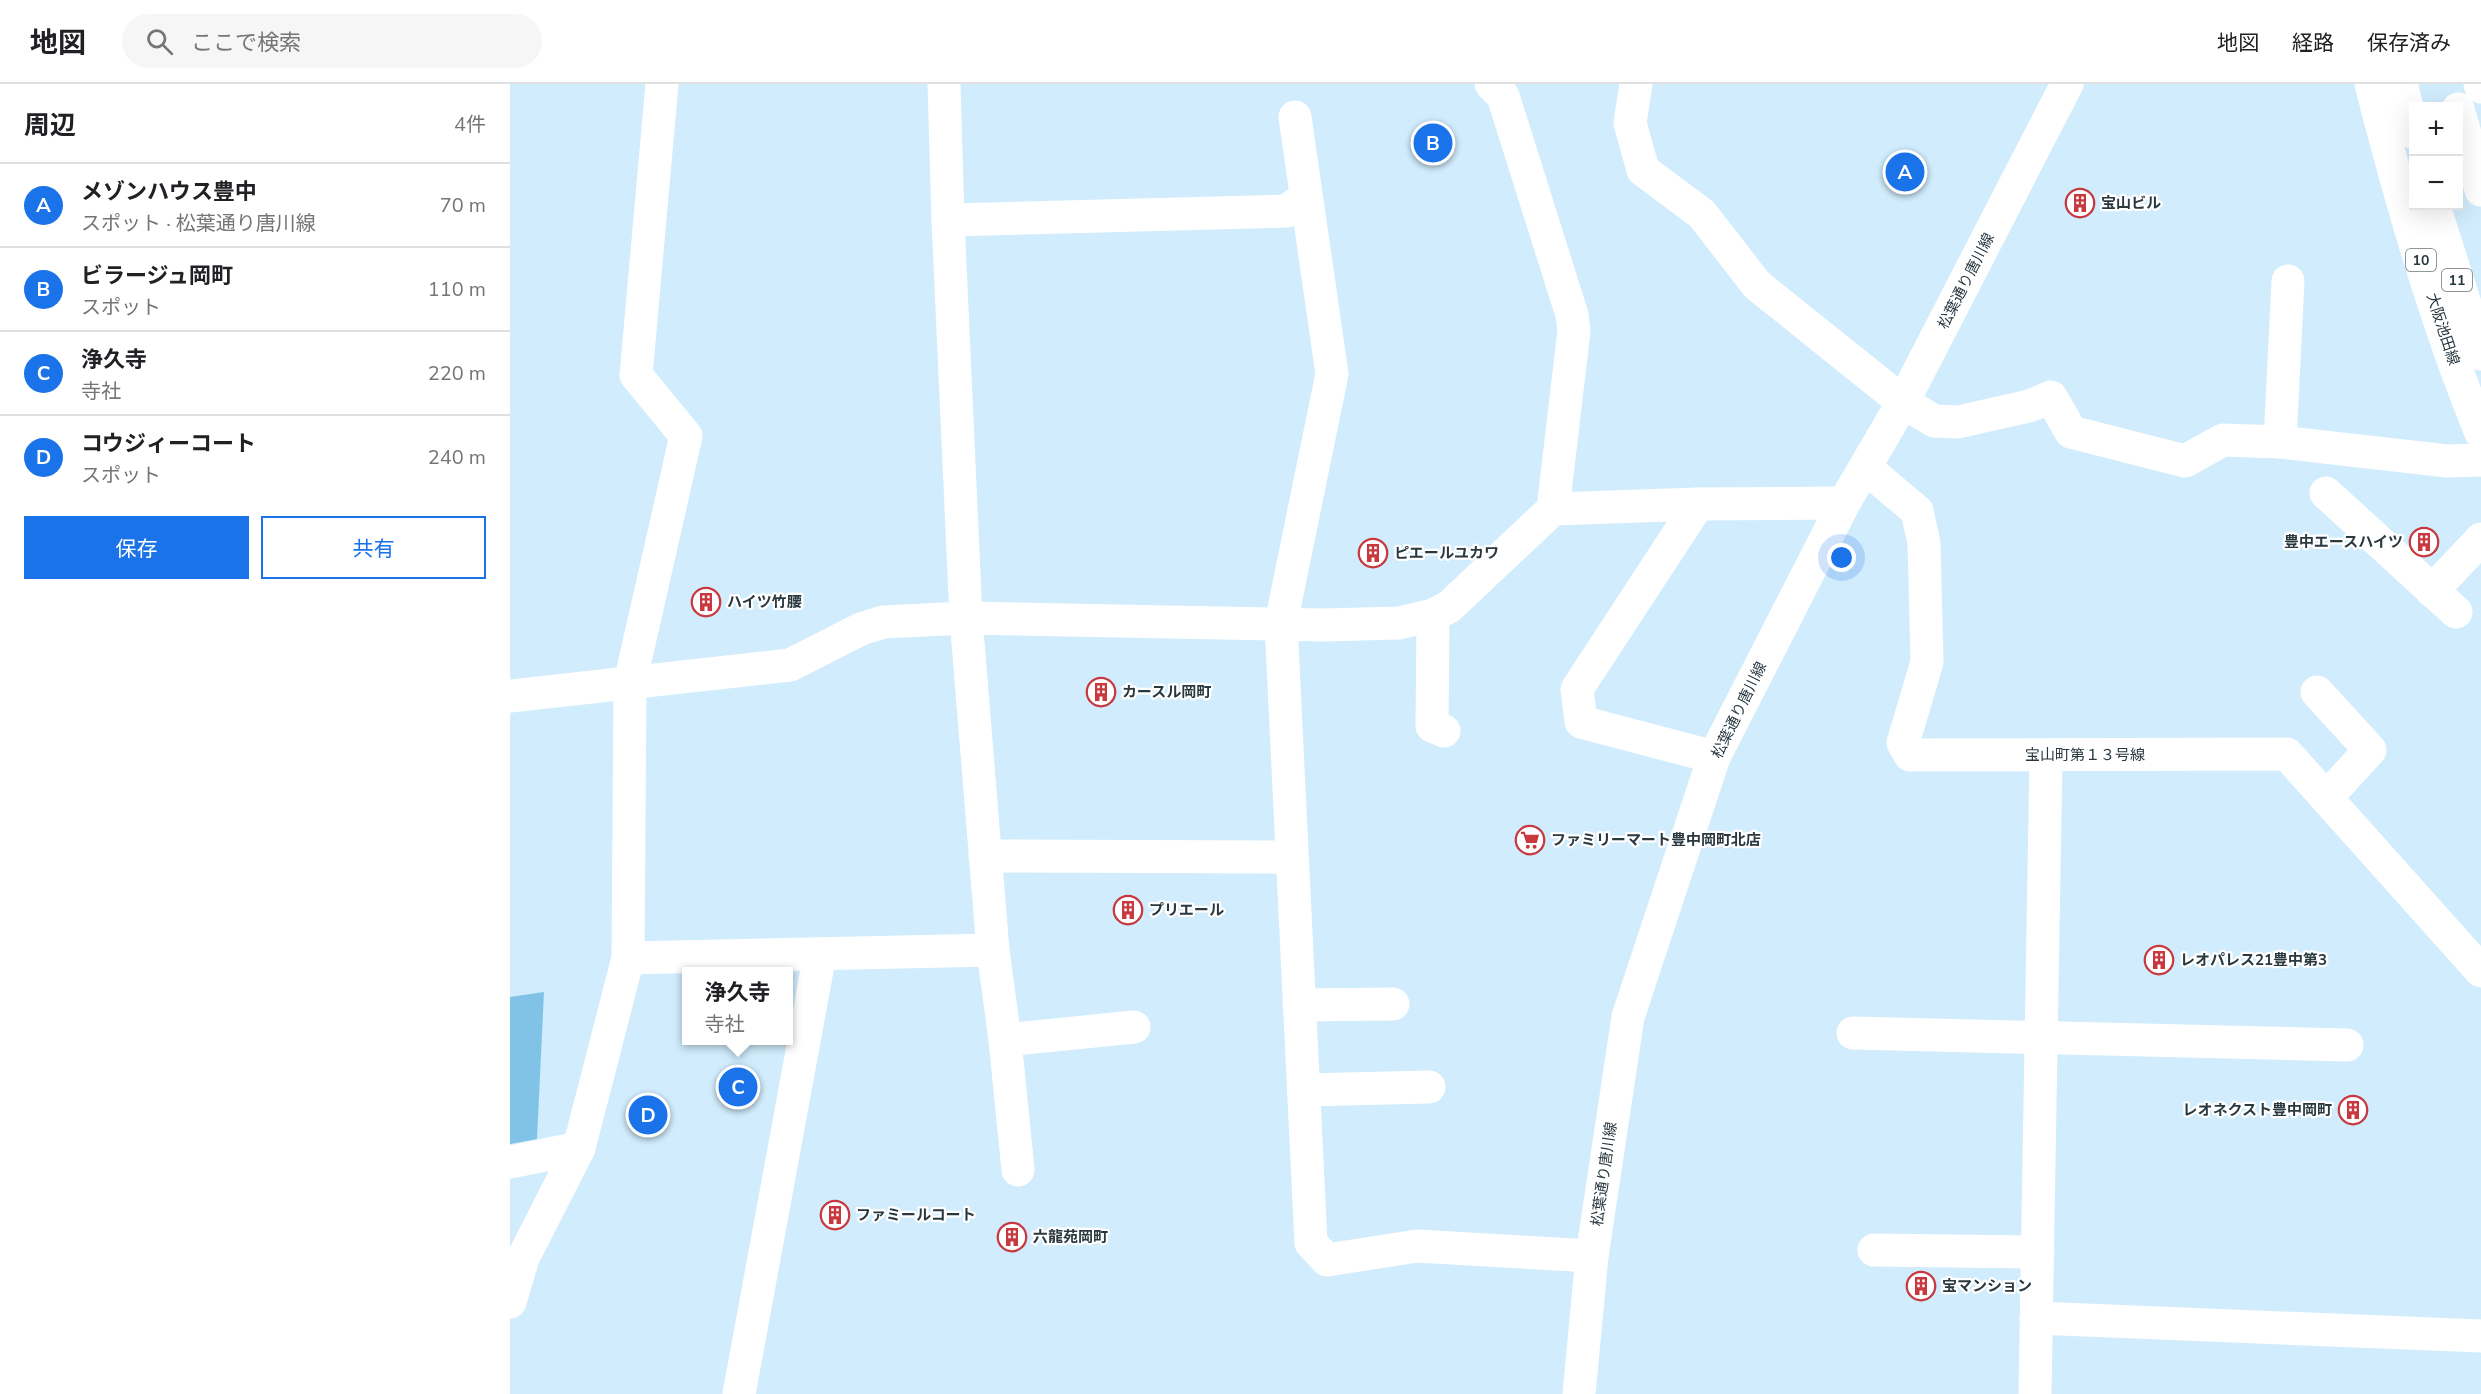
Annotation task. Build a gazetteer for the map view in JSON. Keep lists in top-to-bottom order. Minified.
{"streets":{"main road":["10","11","松葉通り唐川線","大阪池田線","宝山町第１３号線"]},"crossings":[["松葉通り唐川線","宝山町第１３号線"]],"places":{"building":["宝山ビル","豊中エースハイツ","ピエールユカワ","ハイツ竹腰","カースル岡町","プリエール","レオパレス21豊中第3","レオネクスト豊中岡町","ファミールコート","六龍苑岡町","宝マンション"],"supermarket":["ファミリーマート豊中岡町北店"]},"page":{"header":"地図","search":"ここで検索","nav":["地図","経路","保存済み"],"heading":["周辺","4件"],"map_buttons":["+","−"],"pins":["B","A","C","D"],"list":[{"mark":"A","name":"メゾンハウス豊中","note":"スポット · 松葉通り唐川線","value":"70 m"},{"mark":"B","name":"ビラージュ岡町","note":"スポット","value":"110 m"},{"mark":"C","name":"浄久寺","note":"寺社","value":"220 m"},{"mark":"D","name":"コウジィーコート","note":"スポット","value":"240 m"}],"buttons":["保存","共有"],"popup":["浄久寺","寺社"]}}
